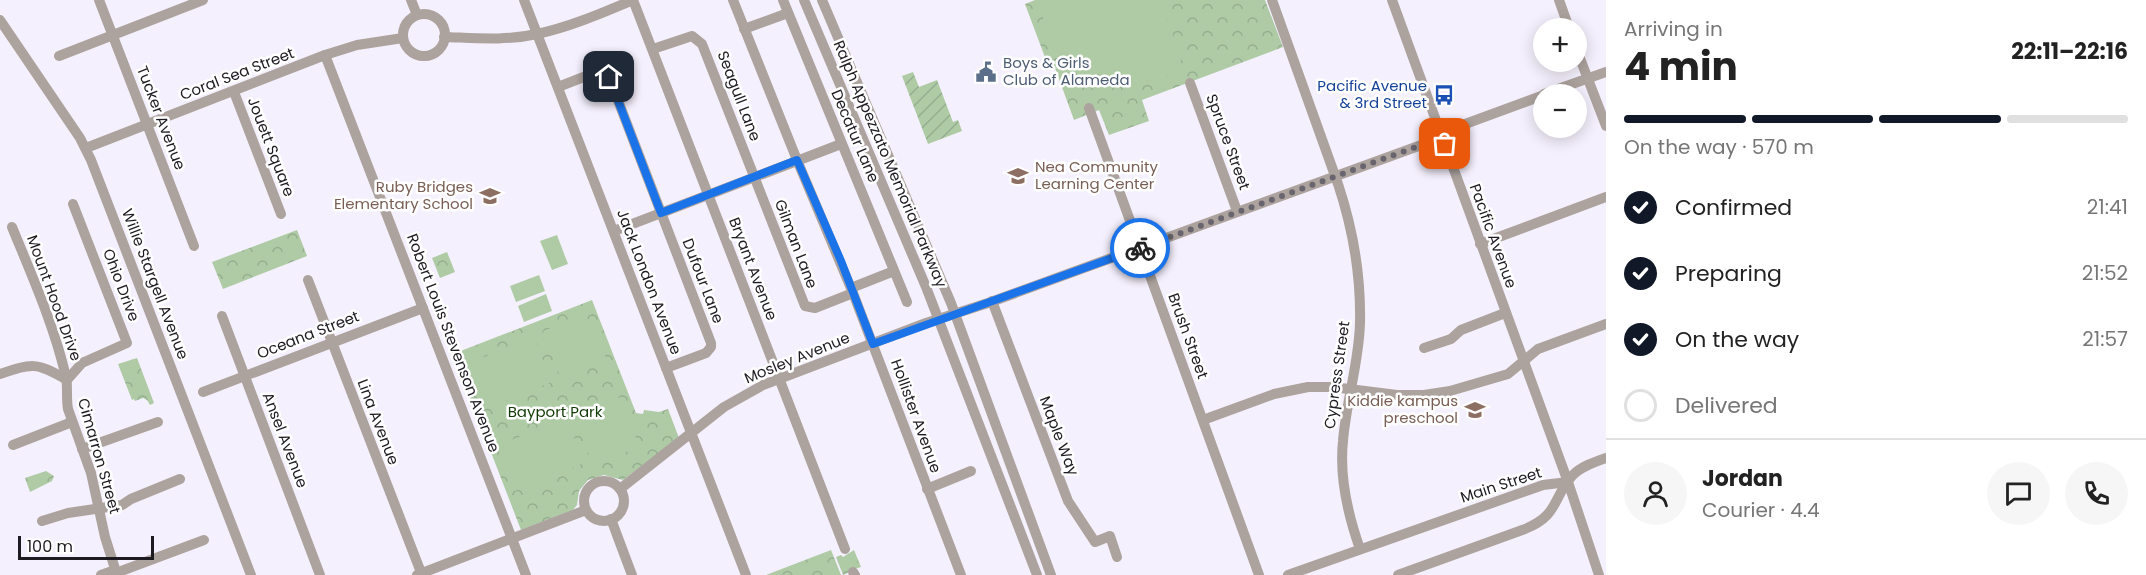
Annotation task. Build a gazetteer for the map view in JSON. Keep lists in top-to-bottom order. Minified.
{"streets":{"street":["Coral Sea Street","Seagull Lane","Tucker Avenue","Decatur Lane","Spruce Street","Jouett Square","Ralph Appezzato Memorial Parkway","Pacific Avenue","Gilman Lane","Bryant Avenue","Dufour Lane","Jack London Avenue","Willie Stargell Avenue","Ohio Drive","Mount Hood Drive","Oceana Street","Brush Street","Robert Louis Stevenson Avenue","Mosley Avenue","Cypress Street","Hollister Avenue","Lina Avenue","Maple Way","Ansel Avenue","Cimarron Street","Main Street"]},"crossings":[["Coral Sea Street","Tucker Avenue"],["Coral Sea Street","Jouett Square"],["Coral Sea Street","Willie Stargell Avenue"],["Coral Sea Street","Robert Louis Stevenson Avenue"],["Seagull Lane","Gilman Lane"],["Seagull Lane","Bryant Avenue"],["Spruce Street","Mosley Avenue"],["Ralph Appezzato Memorial Parkway","Mosley Avenue"],["Pacific Avenue","Mosley Avenue"],["Pacific Avenue","Main Street"],["Gilman Lane","Hollister Avenue"],["Bryant Avenue","Mosley Avenue"],["Dufour Lane","Jack London Avenue"],["Jack London Avenue","Mosley Avenue"],["Ohio Drive","Mount Hood Drive"],["Ohio Drive","Cimarron Street"],["Mount Hood Drive","Cimarron Street"],["Oceana Street","Robert Louis Stevenson Avenue"],["Oceana Street","Lina Avenue"],["Oceana Street","Ansel Avenue"],["Brush Street","Mosley Avenue"],["Mosley Avenue","Cypress Street"],["Mosley Avenue","Hollister Avenue"],["Mosley Avenue","Maple Way"],["Cypress Street","Main Street"]],"parks":["Bayport Park"],"places":{"public building":["Boys & Girls Club of Alameda"],"bus stop":["Pacific Avenue & 3rd Street"],"school or university":["Nea Community Learning Center","Ruby Bridges Elementary School","Kiddie kampus preschool"]},"scale_bar":"100 m","page":{"heading":["4 min","Arriving in","22:11–22:16"],"panel":["Jordan","Courier · 4.4"],"map_buttons":["+","−"],"bar":"On the way · 570 m","list":[["Confirmed","21:41"],["Preparing","21:52"],["On the way","21:57"],"Delivered"],"scale":"100 m"}}
